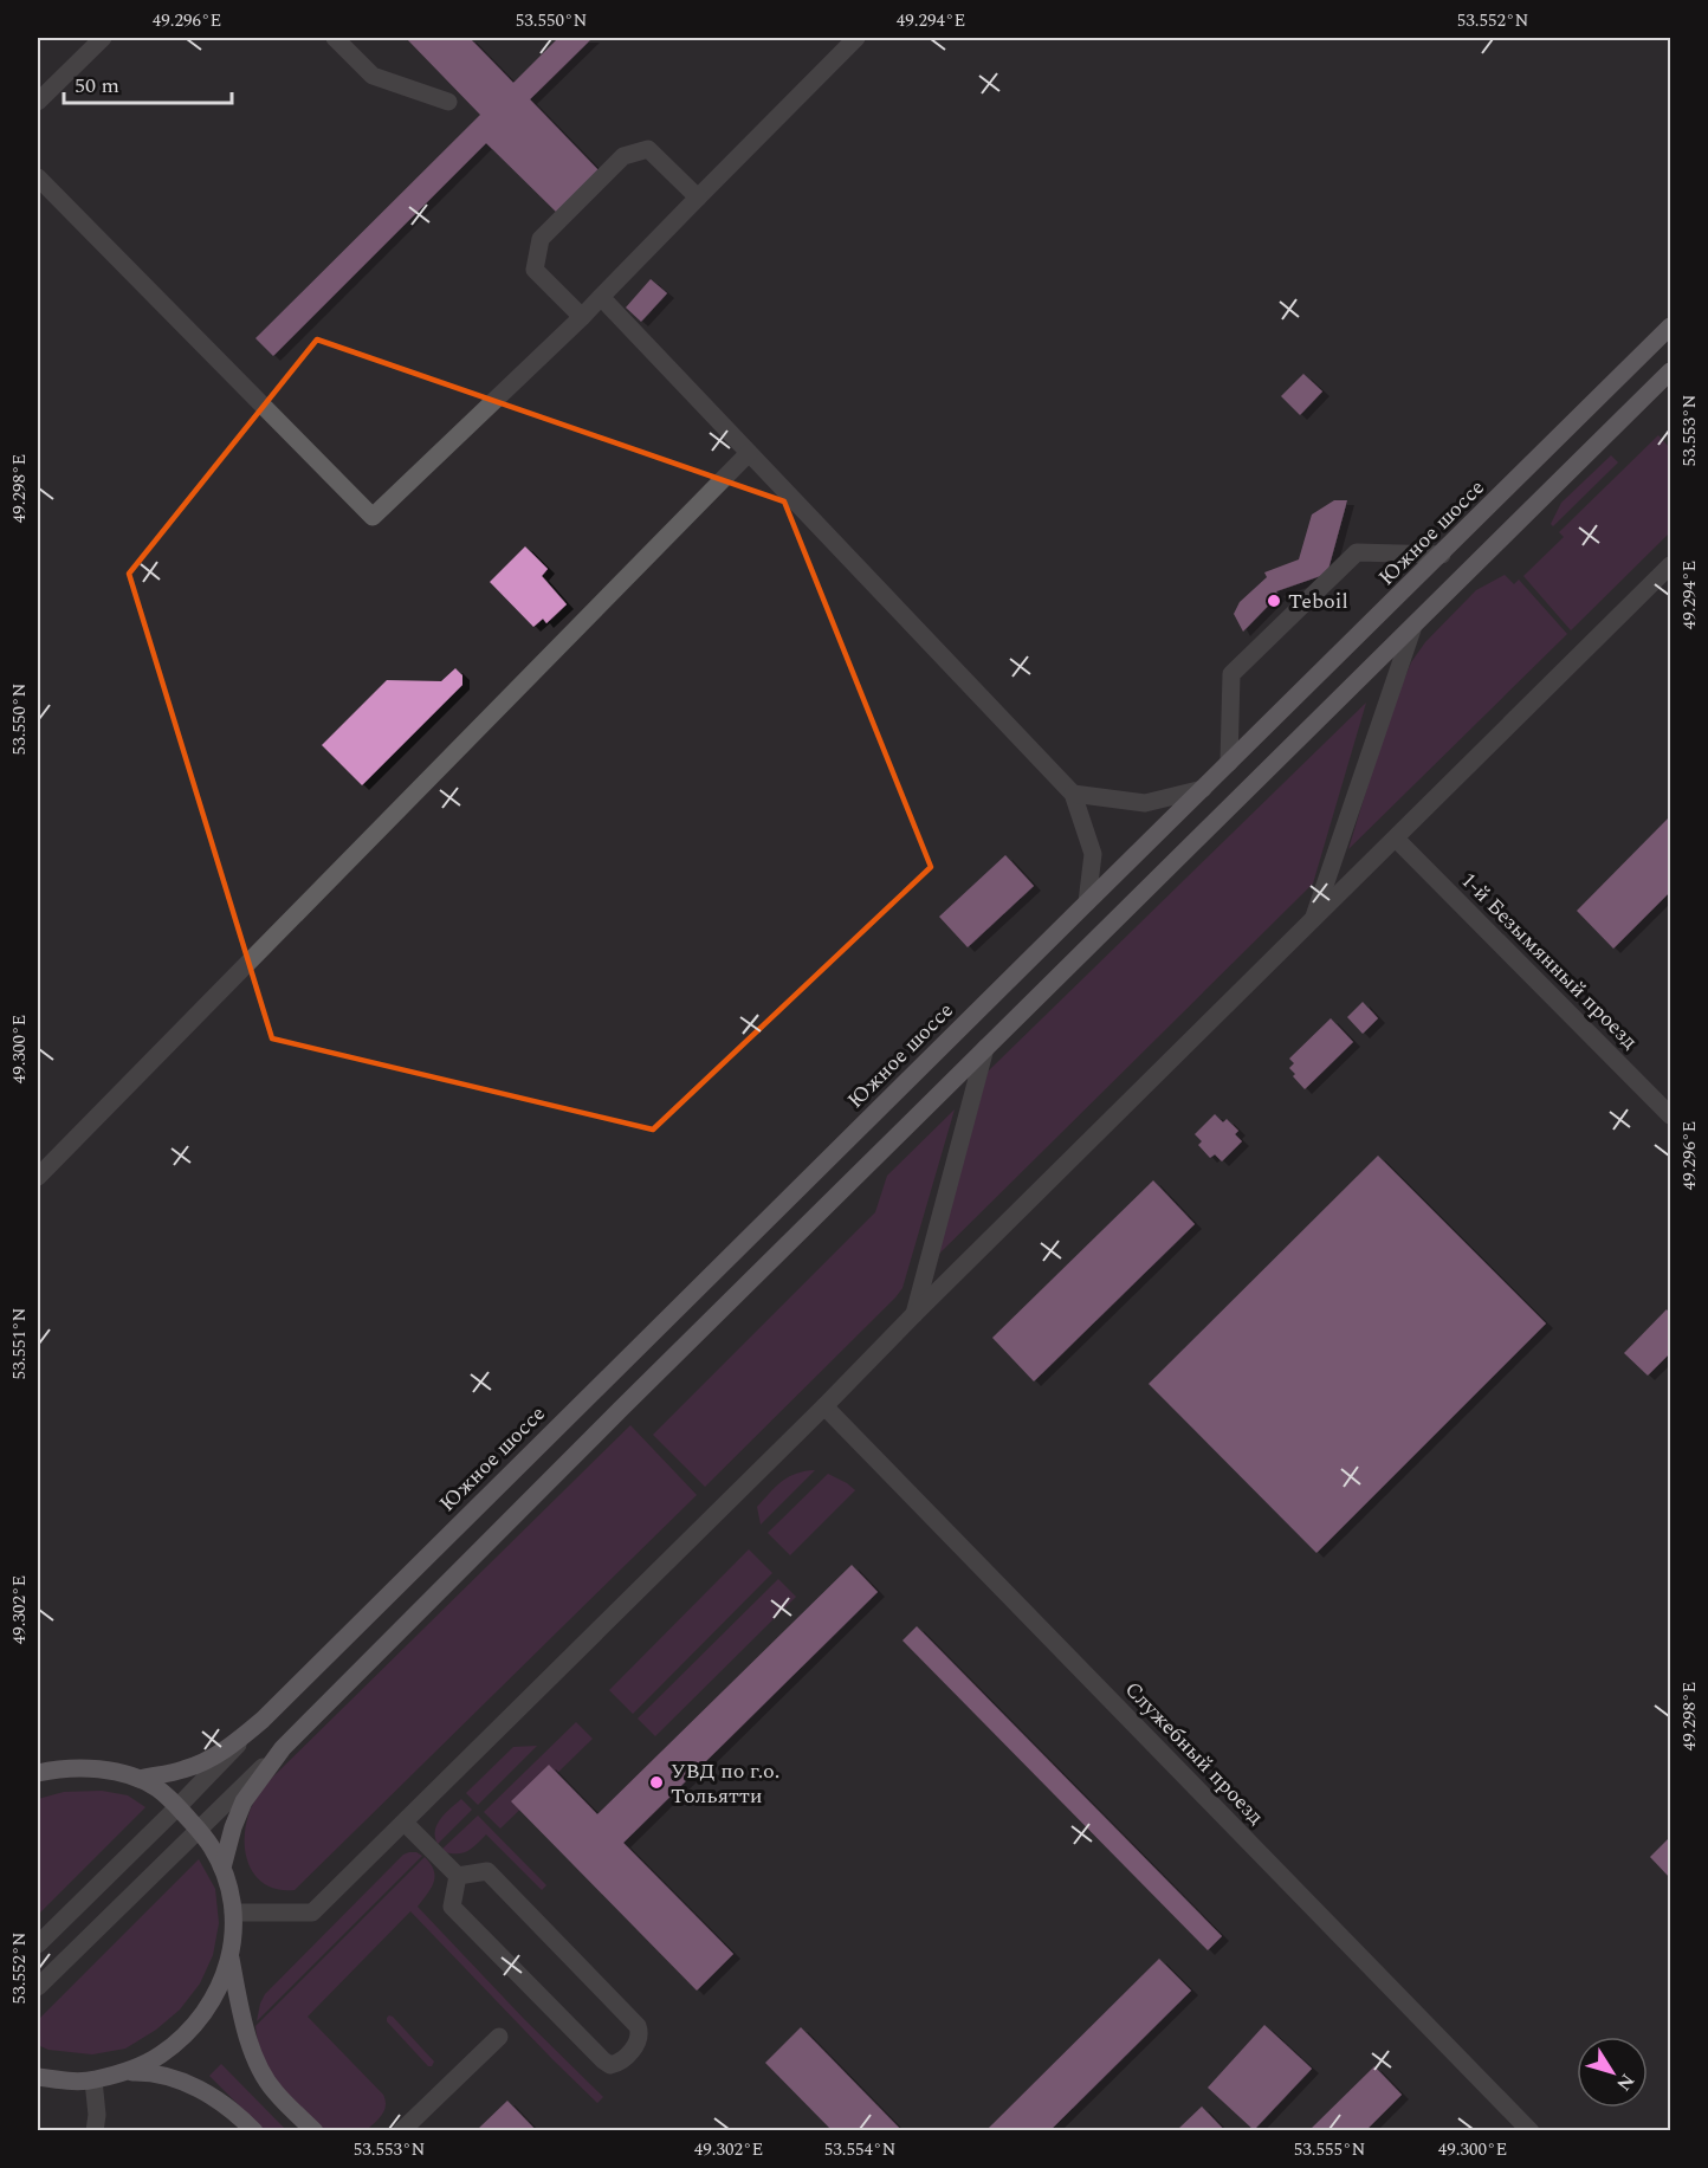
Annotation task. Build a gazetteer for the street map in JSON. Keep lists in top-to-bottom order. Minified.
{"streets":{"main road":["Южное шоссе"],"street":["1-й Безымянный проезд","Служебный проезд"]},"places":["Teboil","УВД по г.о. Тольятти"],"scale_bar":"50 m","north":"bottom right","coordinates":["49.296°E","53.550°N","49.294°E","53.552°N","53.553°N","49.298°E","49.300°E","53.551°N","49.302°E","53.554°N","53.555°N"]}
